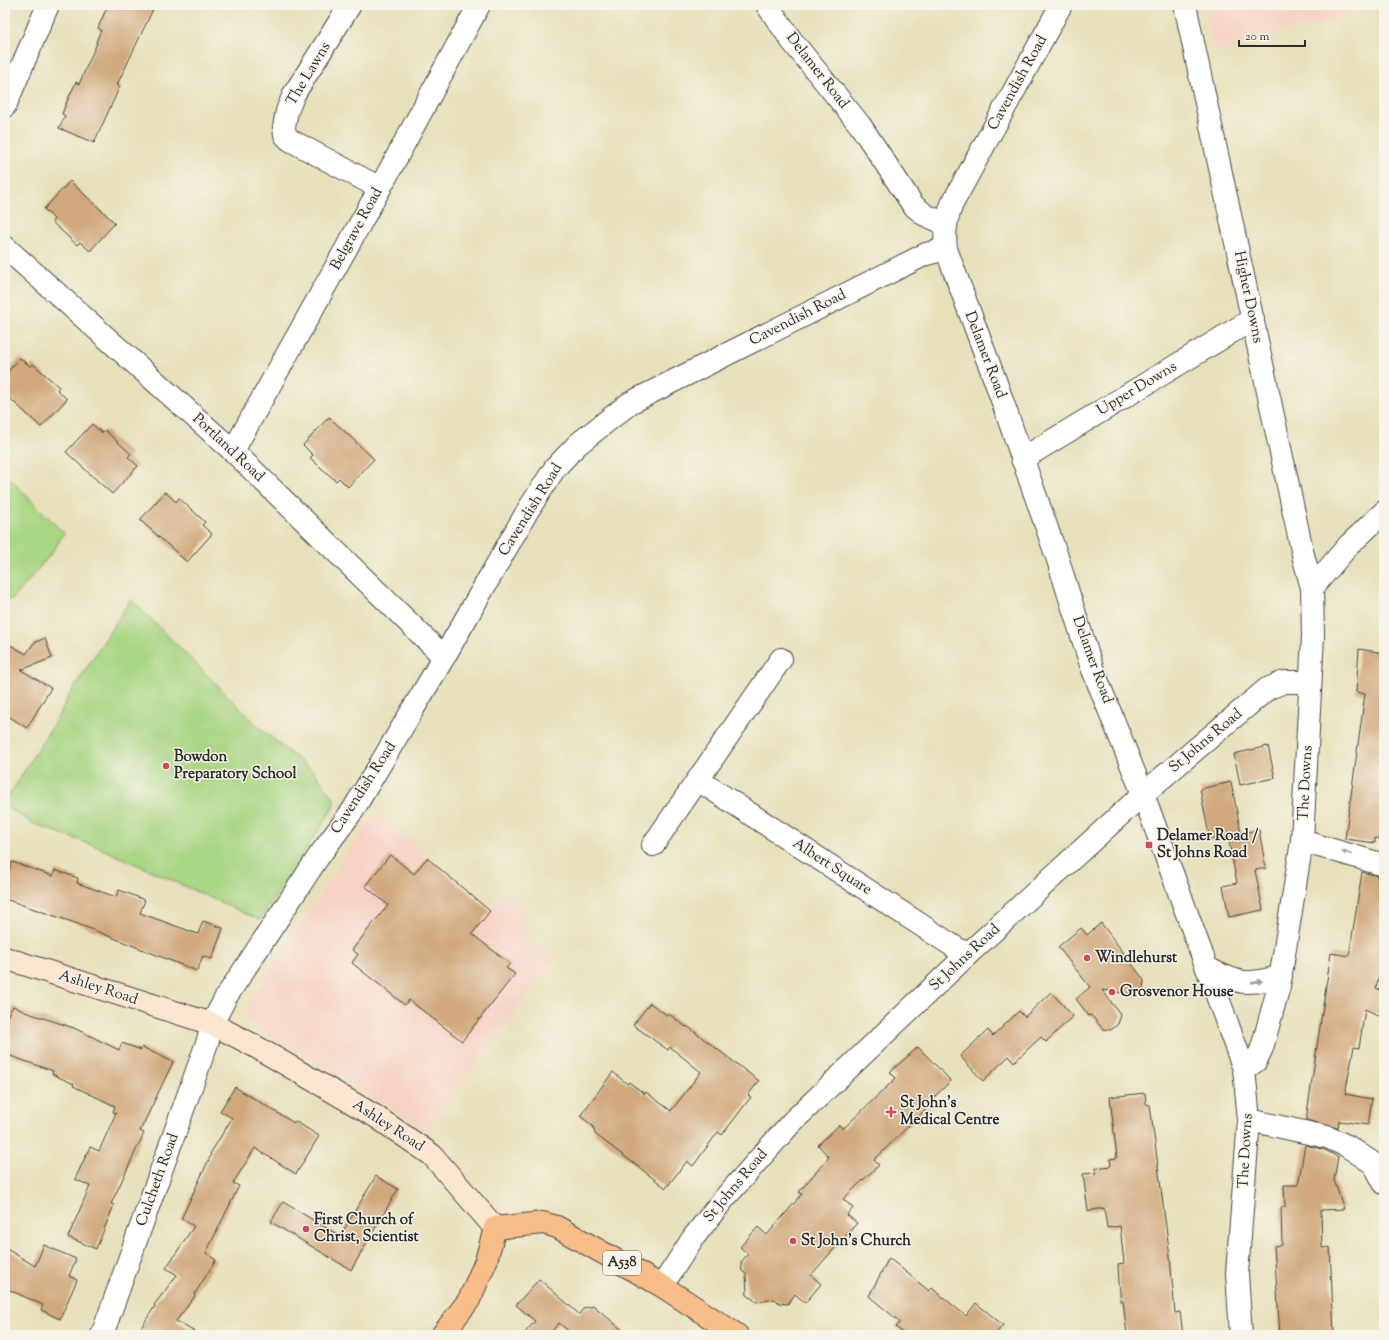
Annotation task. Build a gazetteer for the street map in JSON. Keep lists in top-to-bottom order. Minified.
{"streets":{"main road":["Ashley Road","A538"],"street":["Delamer Road","The Lawns","Cavendish Road","Belgrave Road","Higher Downs","Upper Downs","Portland Road","St Johns Road","The Downs","Albert Square","Culcheth Road"]},"crossings":[["Delamer Road","Cavendish Road"],["Delamer Road","Upper Downs"],["Delamer Road","St Johns Road"],["Delamer Road","The Downs"],["The Lawns","Belgrave Road"],["Cavendish Road","Portland Road"],["Cavendish Road","Ashley Road"],["Cavendish Road","Culcheth Road"],["Belgrave Road","Portland Road"],["Higher Downs","Upper Downs"],["Higher Downs","The Downs"],["St Johns Road","The Downs"],["St Johns Road","Albert Square"],["St Johns Road","A538"],["Ashley Road","Culcheth Road"],["Ashley Road","A538"]],"places":{"other":["Bowdon Preparatory School","Windlehurst","Grosvenor House","First Church of Christ, Scientist","St John's Church"],"transit":["Delamer Road / St Johns Road"],"health":["St John's Medical Centre"]},"scale_bar":"20 m"}
